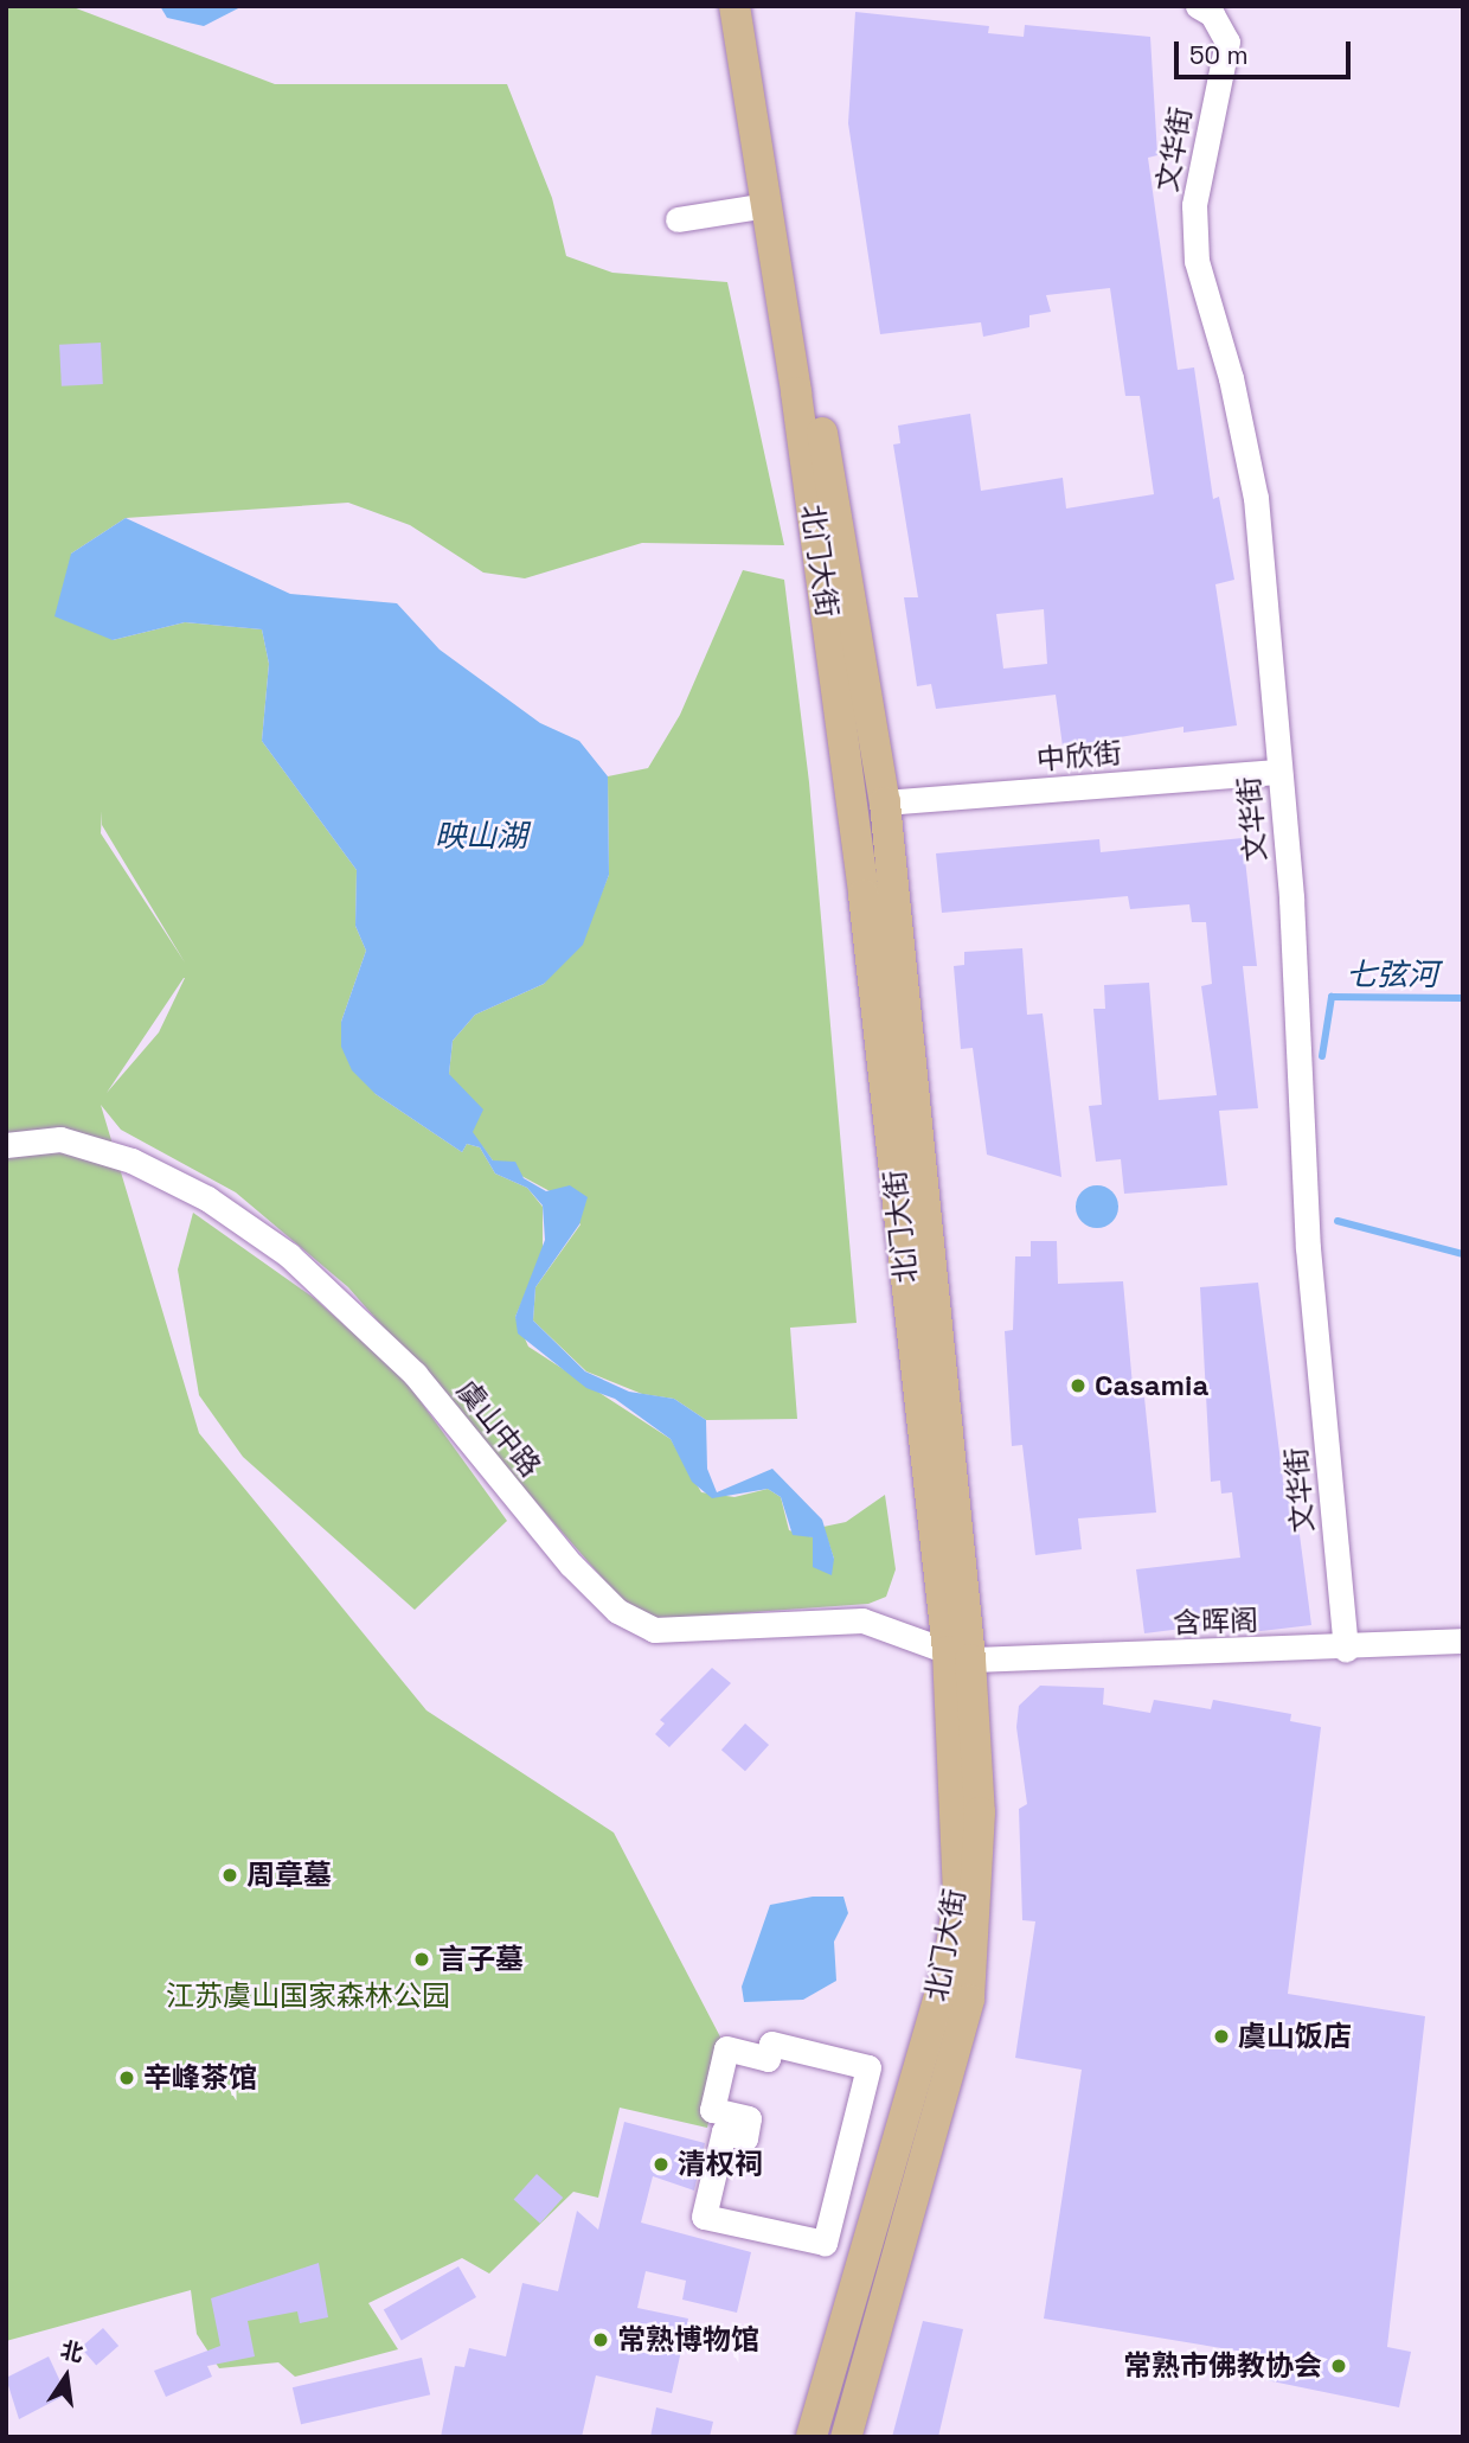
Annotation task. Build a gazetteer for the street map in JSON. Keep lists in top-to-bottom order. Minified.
{"streets":{"main road":["北门大街"],"street":["文华街","中欣街","虞山中路","含晖阁"]},"crossings":[["文华街","中欣街"],["文华街","含晖阁"],["北门大街","中欣街"],["北门大街","虞山中路"],["北门大街","含晖阁"],["虞山中路","含晖阁"]],"water":["映山湖","七弦河"],"parks":["江苏虞山国家森林公园"],"places":["Casamia","周章墓","言子墓","虞山饭店","辛峰茶馆","清权祠","常熟博物馆","常熟市佛教协会"],"scale_bar":"50 m","north":"top"}
